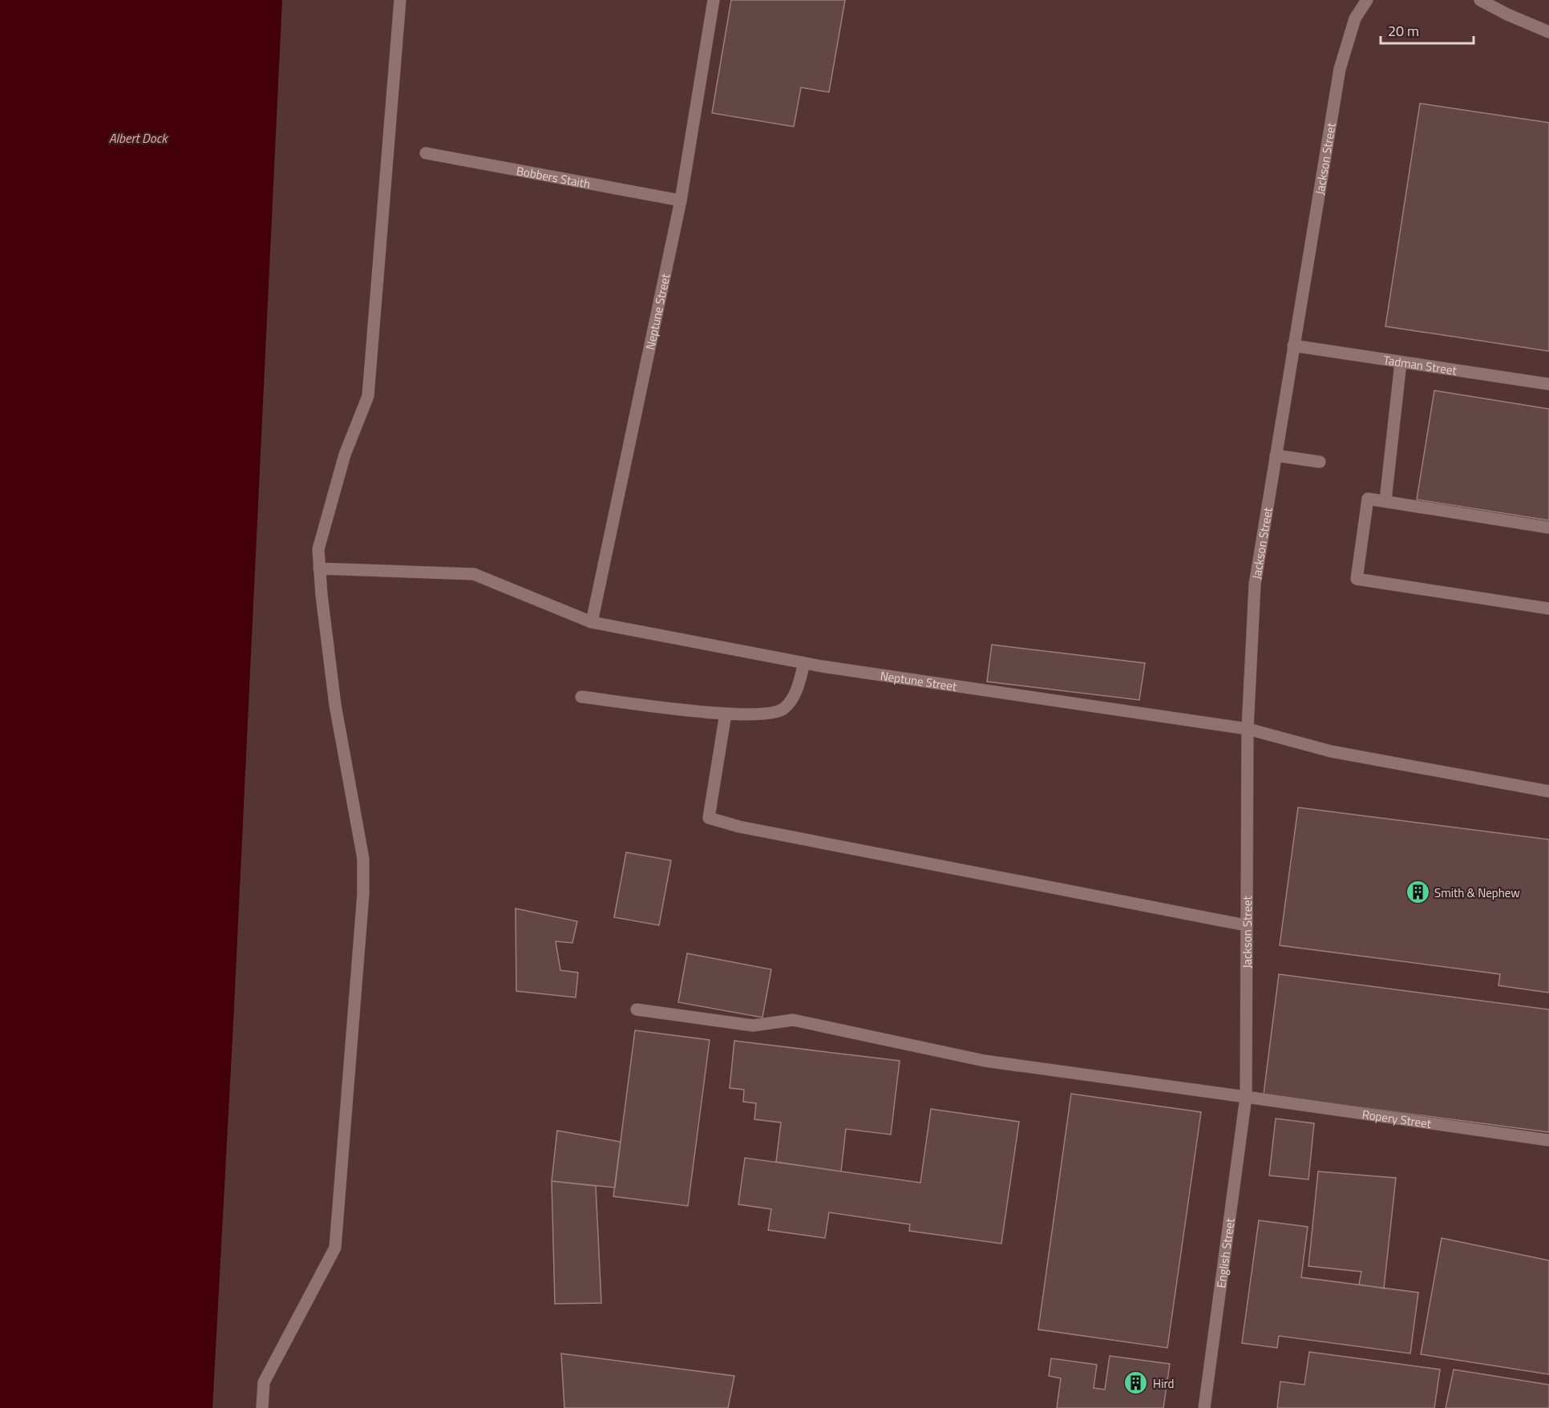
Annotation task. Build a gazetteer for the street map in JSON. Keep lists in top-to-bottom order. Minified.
{"streets":{"street":["Jackson Street","Bobbers Staith","Neptune Street","Tadman Street","Ropery Street","English Street"]},"crossings":[["Jackson Street","Neptune Street"],["Jackson Street","Tadman Street"],["Jackson Street","Ropery Street"],["Jackson Street","English Street"],["Bobbers Staith","Neptune Street"],["Ropery Street","English Street"]],"water":["Albert Dock"],"places":{"building":["Smith & Nephew","Hird"]},"scale_bar":"20 m"}
